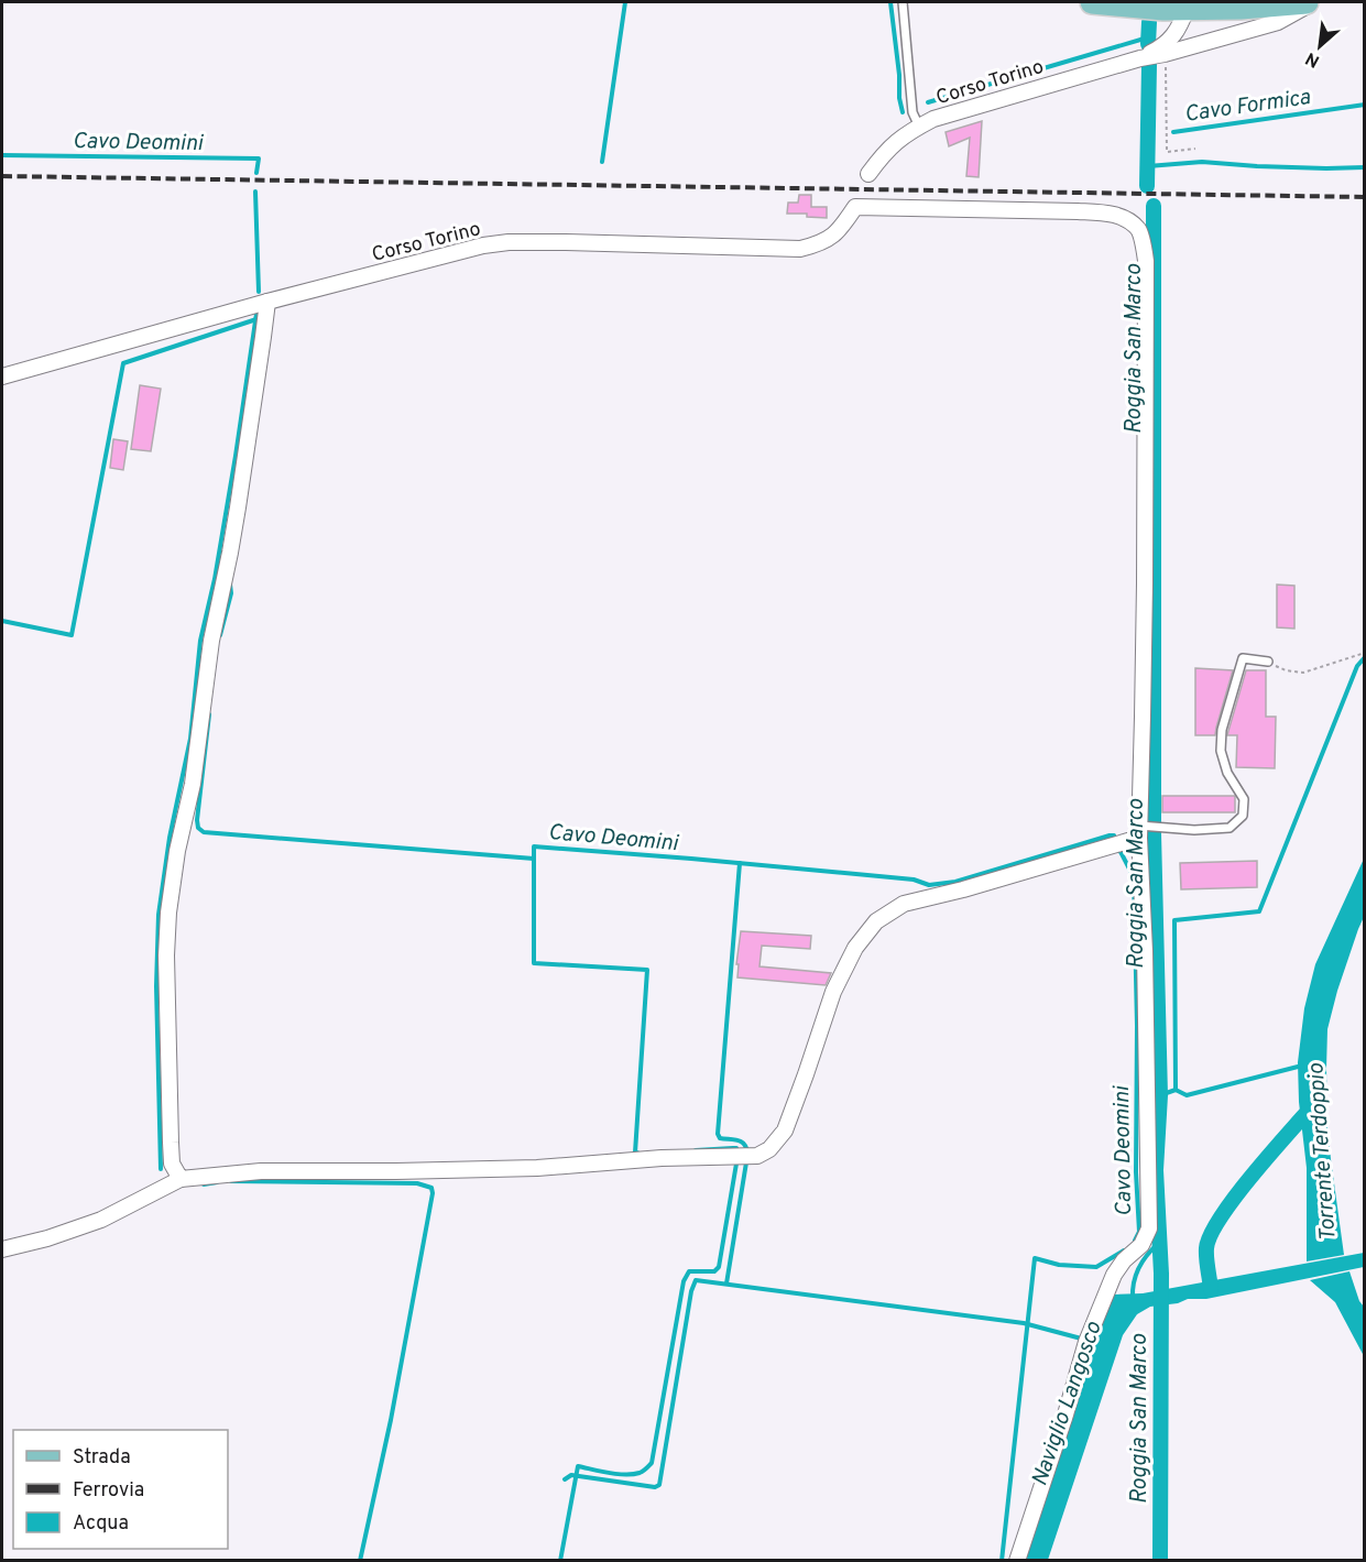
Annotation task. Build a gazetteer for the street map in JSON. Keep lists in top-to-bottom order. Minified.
{"streets":{"street":["Corso Torino"]},"water":["Cavo Formica","Cavo Deomini","Roggia San Marco","Torrente Terdoppio","Naviglio Langosco"],"legend":["Strada","Ferrovia","Acqua"],"north":"bottom left"}
